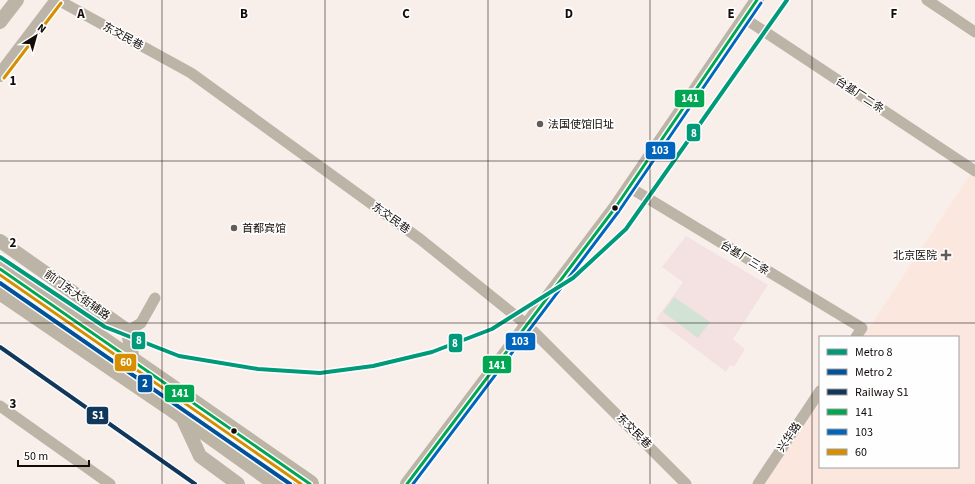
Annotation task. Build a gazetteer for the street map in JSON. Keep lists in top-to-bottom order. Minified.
{"streets":{"street":["东交民巷","台基厂二条","台基厂三条","前门东大街辅路","兴华路"]},"places":{"other":["法国使馆旧址","首都宾馆"],"health":["北京医院"]},"lines":["metro line 8","transit line 141","transit line 103","transit line 60","metro line 2","rail line S1"],"legend":["Metro 8","Metro 2","Railway S1","141","103","60"],"scale_bar":"50 m","north":"top right","grid":{"columns":["A","B","C","D","E","F"],"rows":["1","2","3"]}}
